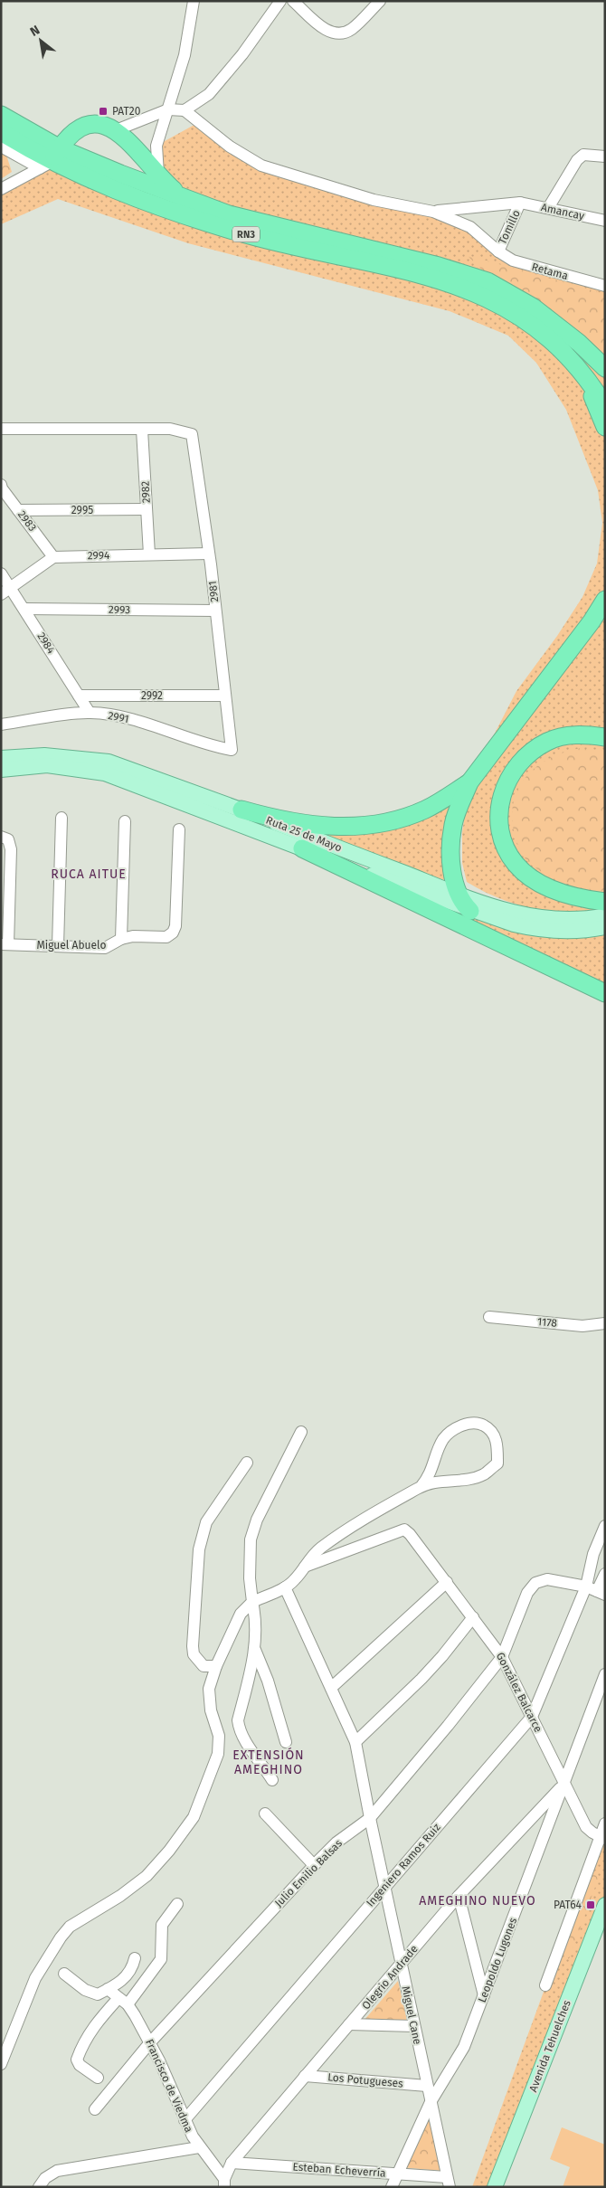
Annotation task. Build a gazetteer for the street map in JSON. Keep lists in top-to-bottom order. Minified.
{"streets":{"highway":["RN3"],"main road":["Ruta 25 de Mayo","Avenida Tehuelches"],"street":["Amancay","Tomillo","Retama","2982","2995","2983","2994","2981","2993","2984","2992","2991","Miguel Abuelo","1178","González Balcarce","Ingeniero Ramos Ruiz","Julio Emilio Balsas","Leopoldo Lugones","Olegrio Andrade","Miguel Cane","Los Potugueses","Francisco de Viedma","Esteban Echeverría"]},"crossings":[["Amancay","Tomillo"],["Amancay","Retama"],["Tomillo","Retama"],["2982","2995"],["2982","2994"],["2982","2981"],["2995","2983"],["2983","2994"],["2994","2981"],["2981","2993"],["2981","2992"],["2981","2991"],["2993","2984"],["2984","2992"],["2984","2991"],["González Balcarce","Ingeniero Ramos Ruiz"],["González Balcarce","Julio Emilio Balsas"],["González Balcarce","Leopoldo Lugones"],["González Balcarce","Olegrio Andrade"],["Ingeniero Ramos Ruiz","Julio Emilio Balsas"],["Ingeniero Ramos Ruiz","Miguel Cane"],["Ingeniero Ramos Ruiz","Francisco de Viedma"],["Julio Emilio Balsas","Miguel Cane"],["Julio Emilio Balsas","Francisco de Viedma"],["Leopoldo Lugones","Olegrio Andrade"],["Leopoldo Lugones","Miguel Cane"],["Leopoldo Lugones","Esteban Echeverría"],["Olegrio Andrade","Miguel Cane"],["Olegrio Andrade","Los Potugueses"],["Olegrio Andrade","Francisco de Viedma"],["Olegrio Andrade","Esteban Echeverría"],["Miguel Cane","Los Potugueses"],["Miguel Cane","Esteban Echeverría"]],"districts":["RUCA AITUE","EXTENSIÓN AMEGHINO","AMEGHINO NUEVO"],"places":{"transit":["PAT20","PAT64"]},"north":"top left"}
